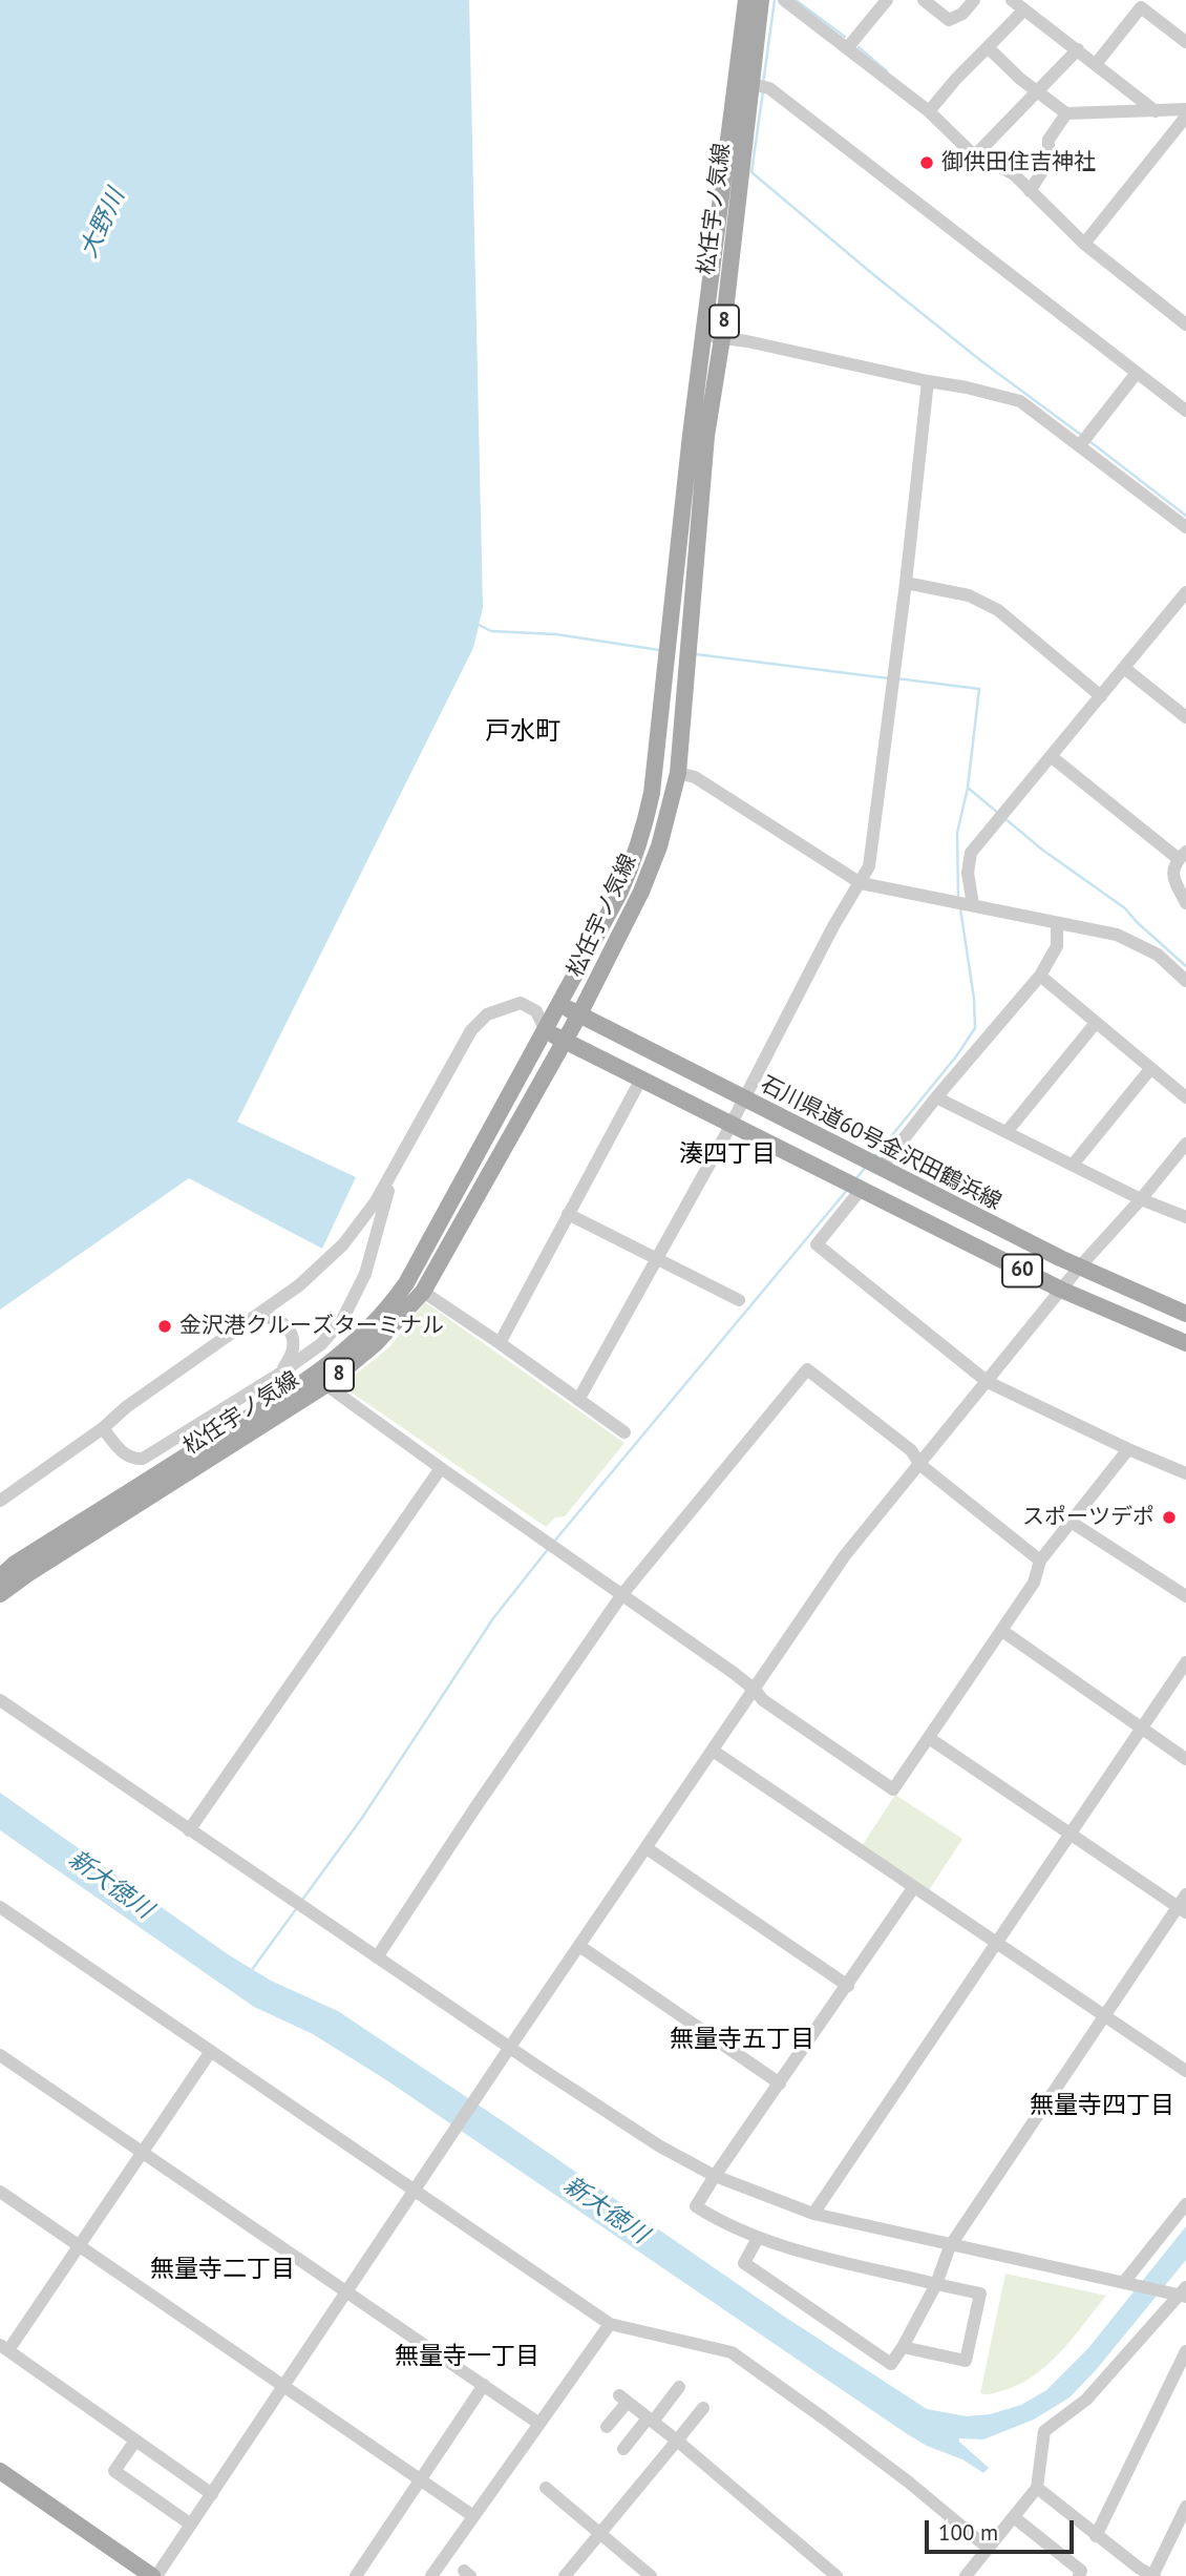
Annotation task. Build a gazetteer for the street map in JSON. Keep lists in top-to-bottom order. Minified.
{"streets":{"main road":["松任宇ノ気線","8","石川県道60号金沢田鶴浜線","60"]},"crossings":[["松任宇ノ気線","石川県道60号金沢田鶴浜線"],["松任宇ノ気線","60"]],"districts":["戸水町","湊四丁目","無量寺五丁目","無量寺四丁目","無量寺二丁目","無量寺一丁目"],"water":["大野川","新大徳川"],"places":["御供田住吉神社","金沢港クルーズターミナル","スポーツデポ"],"scale_bar":"100 m"}
